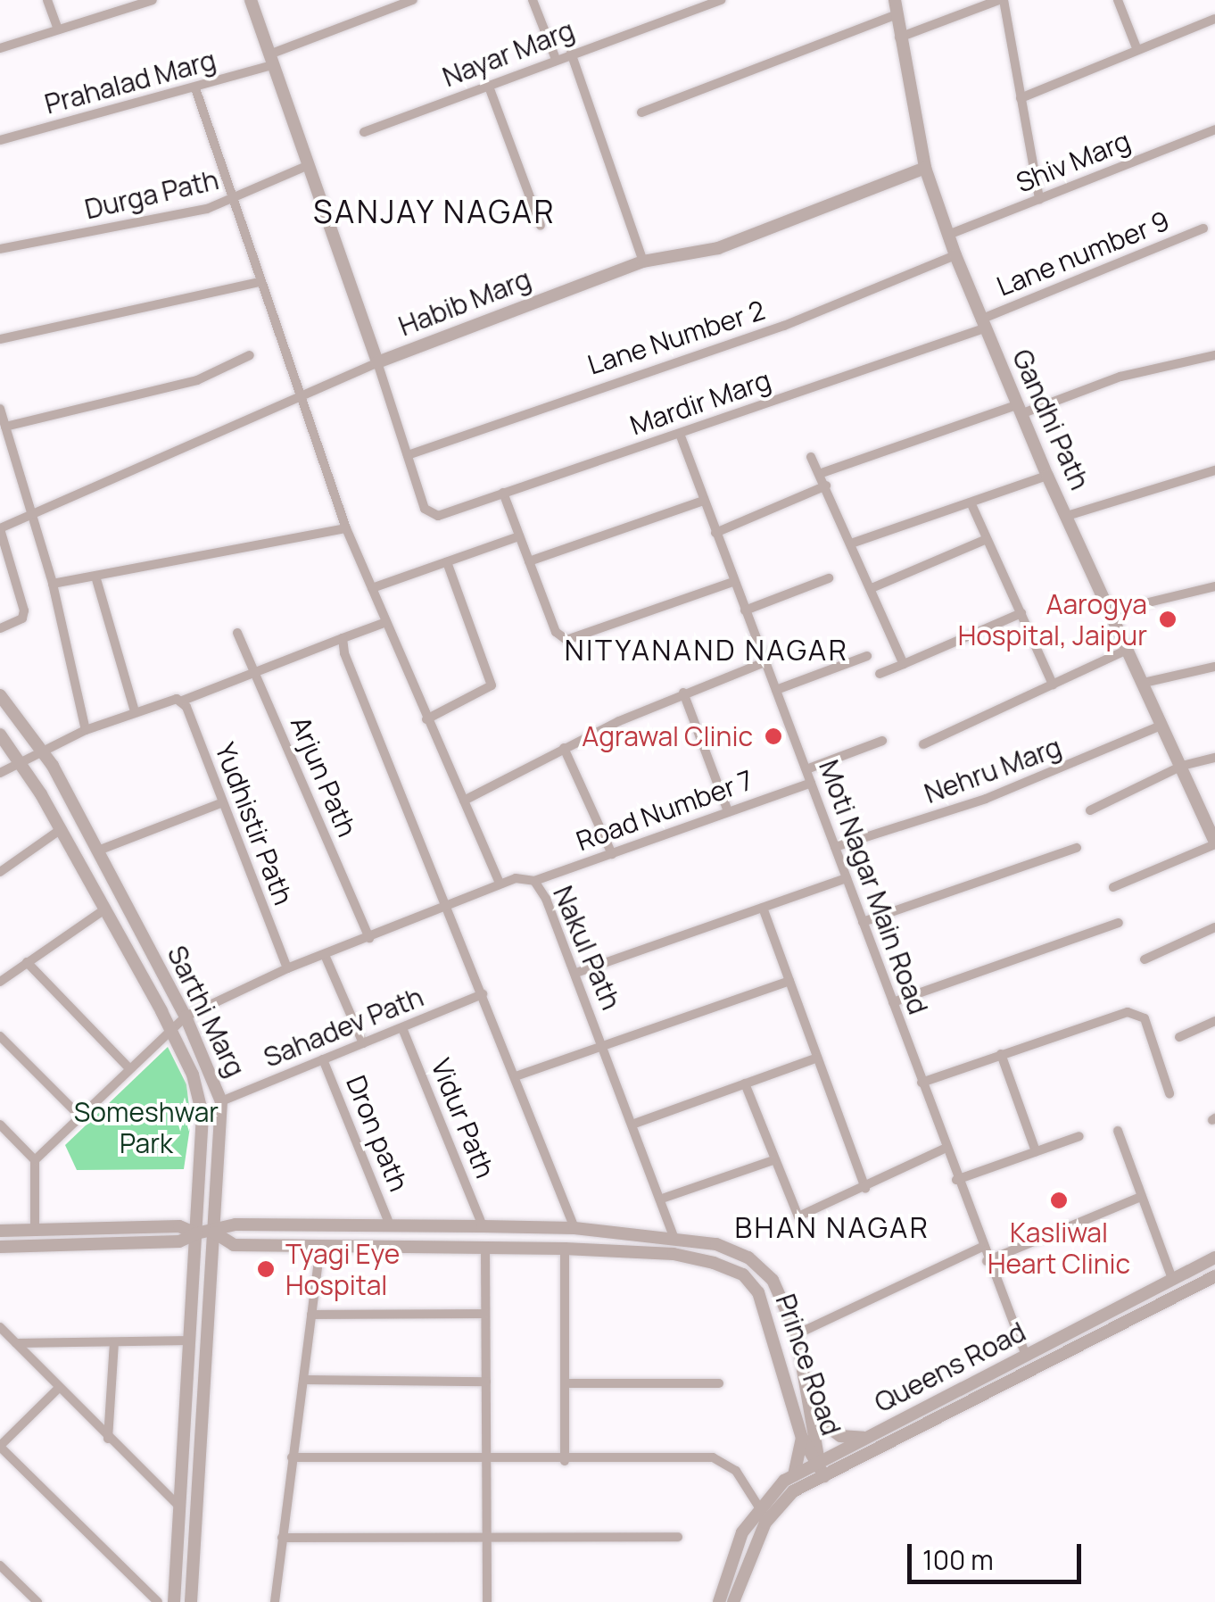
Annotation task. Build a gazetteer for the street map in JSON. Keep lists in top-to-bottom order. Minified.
{"streets":{"street":["Nayar Marg","Prahalad Marg","Shiv Marg","Durga Path","Lane number 9","Habib Marg","Lane Number 2","Mardir Marg","Gandhi Path","Nehru Marg","Arjun Path","Road Number 7","Yudhistir Path","Moti Nagar Main Road","Nakul Path","Sarthi Marg","Sahadev Path","Vidur Path","Dron path","Prince Road","Queens Road"]},"crossings":[["Shiv Marg","Gandhi Path"],["Lane number 9","Mardir Marg"],["Lane number 9","Gandhi Path"],["Habib Marg","Gandhi Path"],["Lane Number 2","Mardir Marg"],["Lane Number 2","Gandhi Path"],["Mardir Marg","Gandhi Path"],["Mardir Marg","Moti Nagar Main Road"],["Gandhi Path","Nehru Marg"],["Nehru Marg","Moti Nagar Main Road"],["Arjun Path","Nakul Path"],["Road Number 7","Moti Nagar Main Road"],["Road Number 7","Nakul Path"],["Yudhistir Path","Nakul Path"],["Moti Nagar Main Road","Queens Road"],["Nakul Path","Sarthi Marg"],["Nakul Path","Prince Road"],["Sarthi Marg","Sahadev Path"],["Sarthi Marg","Prince Road"],["Sahadev Path","Vidur Path"],["Sahadev Path","Dron path"],["Vidur Path","Prince Road"],["Dron path","Prince Road"],["Prince Road","Queens Road"]],"districts":["SANJAY NAGAR","NITYANAND NAGAR","BHAN NAGAR"],"parks":["Someshwar Park"],"places":["Aarogya Hospital, Jaipur","Agrawal Clinic","Kasliwal Heart Clinic","Tyagi Eye Hospital"],"scale_bar":"100 m"}
